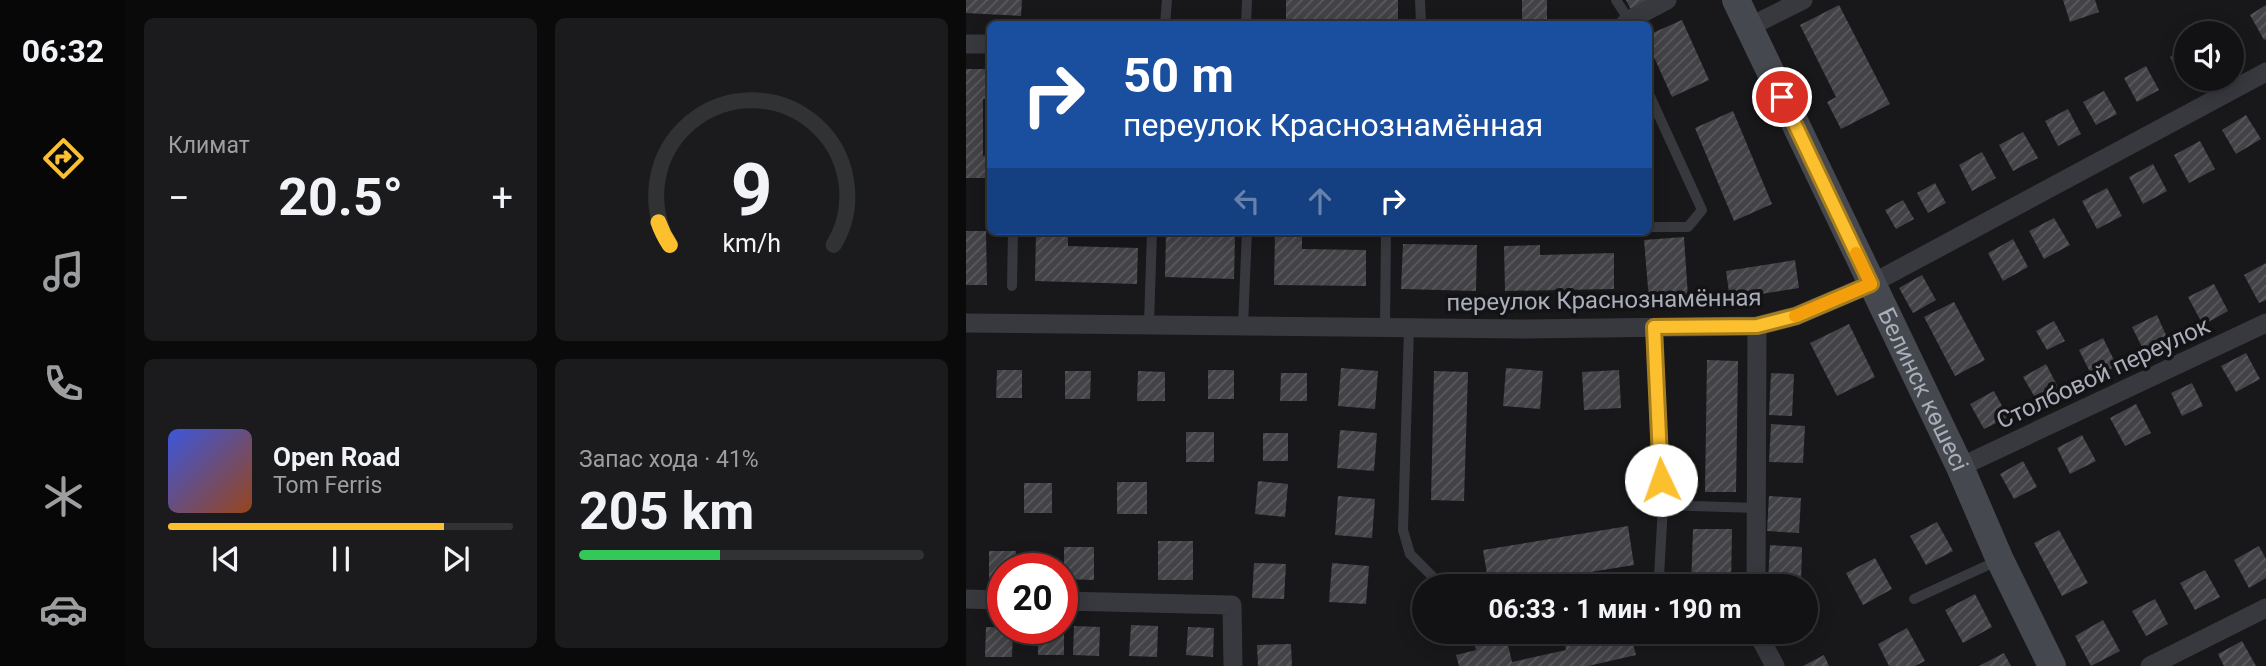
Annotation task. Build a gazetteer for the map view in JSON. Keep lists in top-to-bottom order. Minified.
{"streets":{"main road":["Белинск көшесі"],"street":["переулок Краснознамённая","Столбовой переулок"]},"crossings":[["переулок Краснознамённая","Белинск көшесі"],["Столбовой переулок","Белинск көшесі"]],"page":{"tabs":"06:32","tile":["Климат",["Запас хода · 41%","205 km"]],"turn":["50 m","переулок Краснознамённая"],"heat":["−","20.5°","+"],"song":["Open Road","Tom Ferris"],"limit":"20","trip":"06:33 · 1 мин · 190 m","gauge":["9","km/h"]}}
